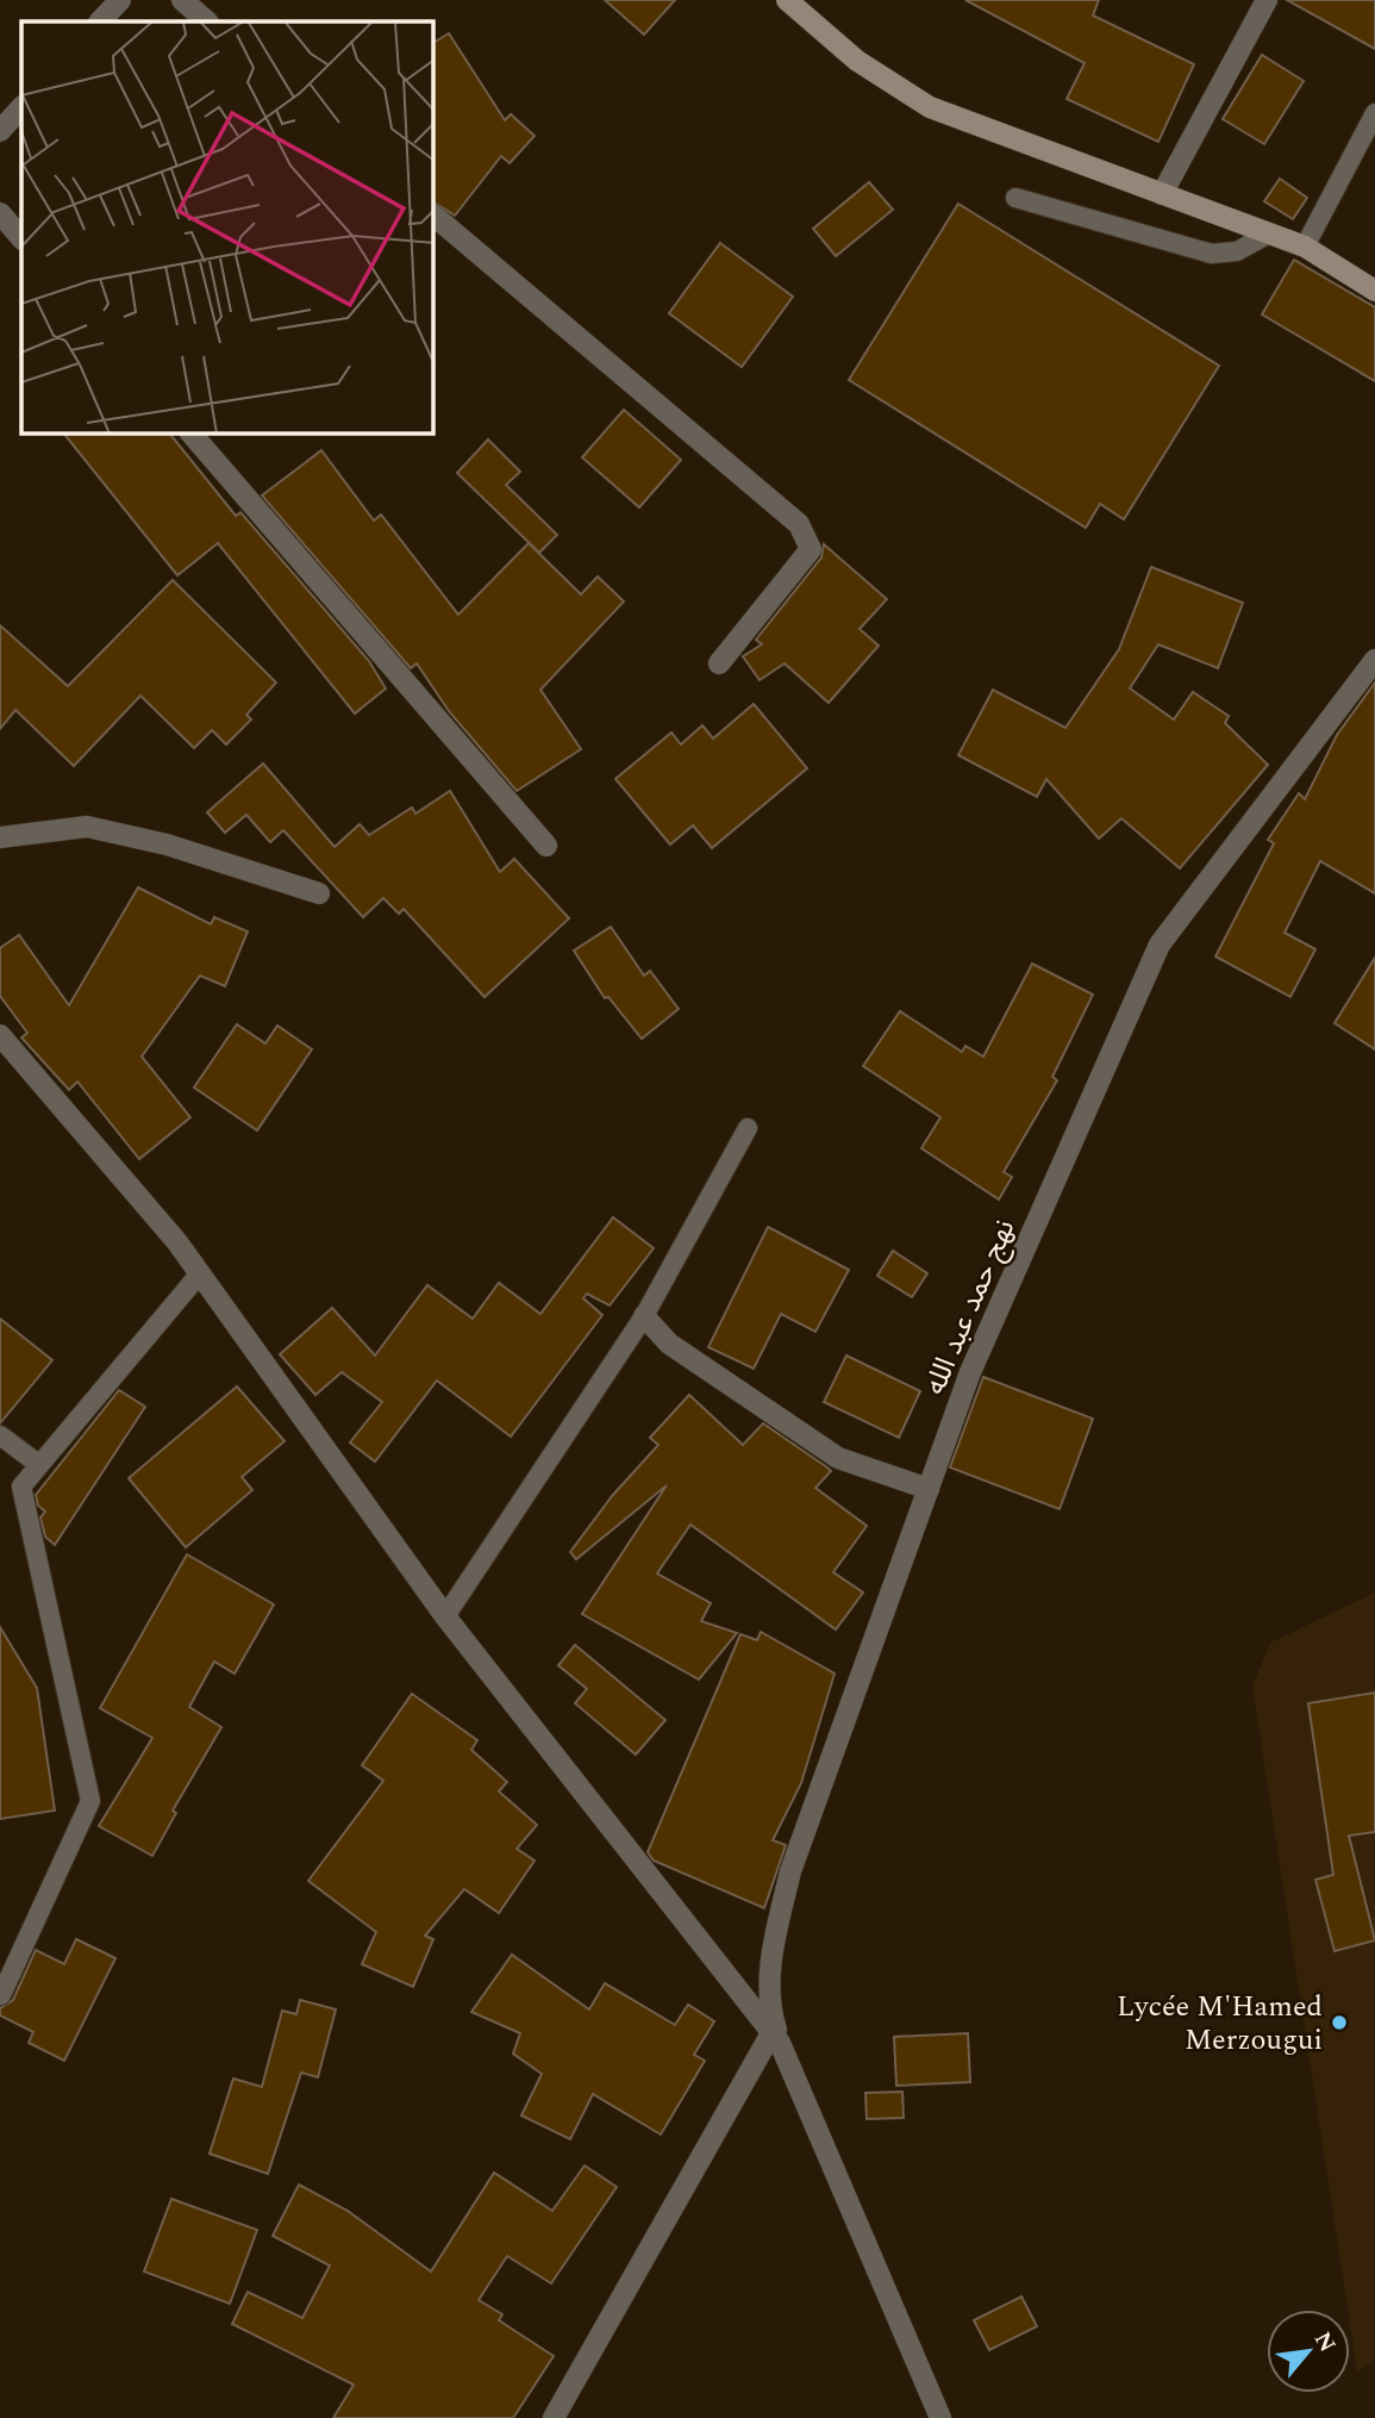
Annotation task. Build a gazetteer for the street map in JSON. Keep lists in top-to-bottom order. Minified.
{"streets":{"street":["نهج حمد عبد الله"]},"places":["Lycée M'Hamed Merzougui"],"north":"top right"}
